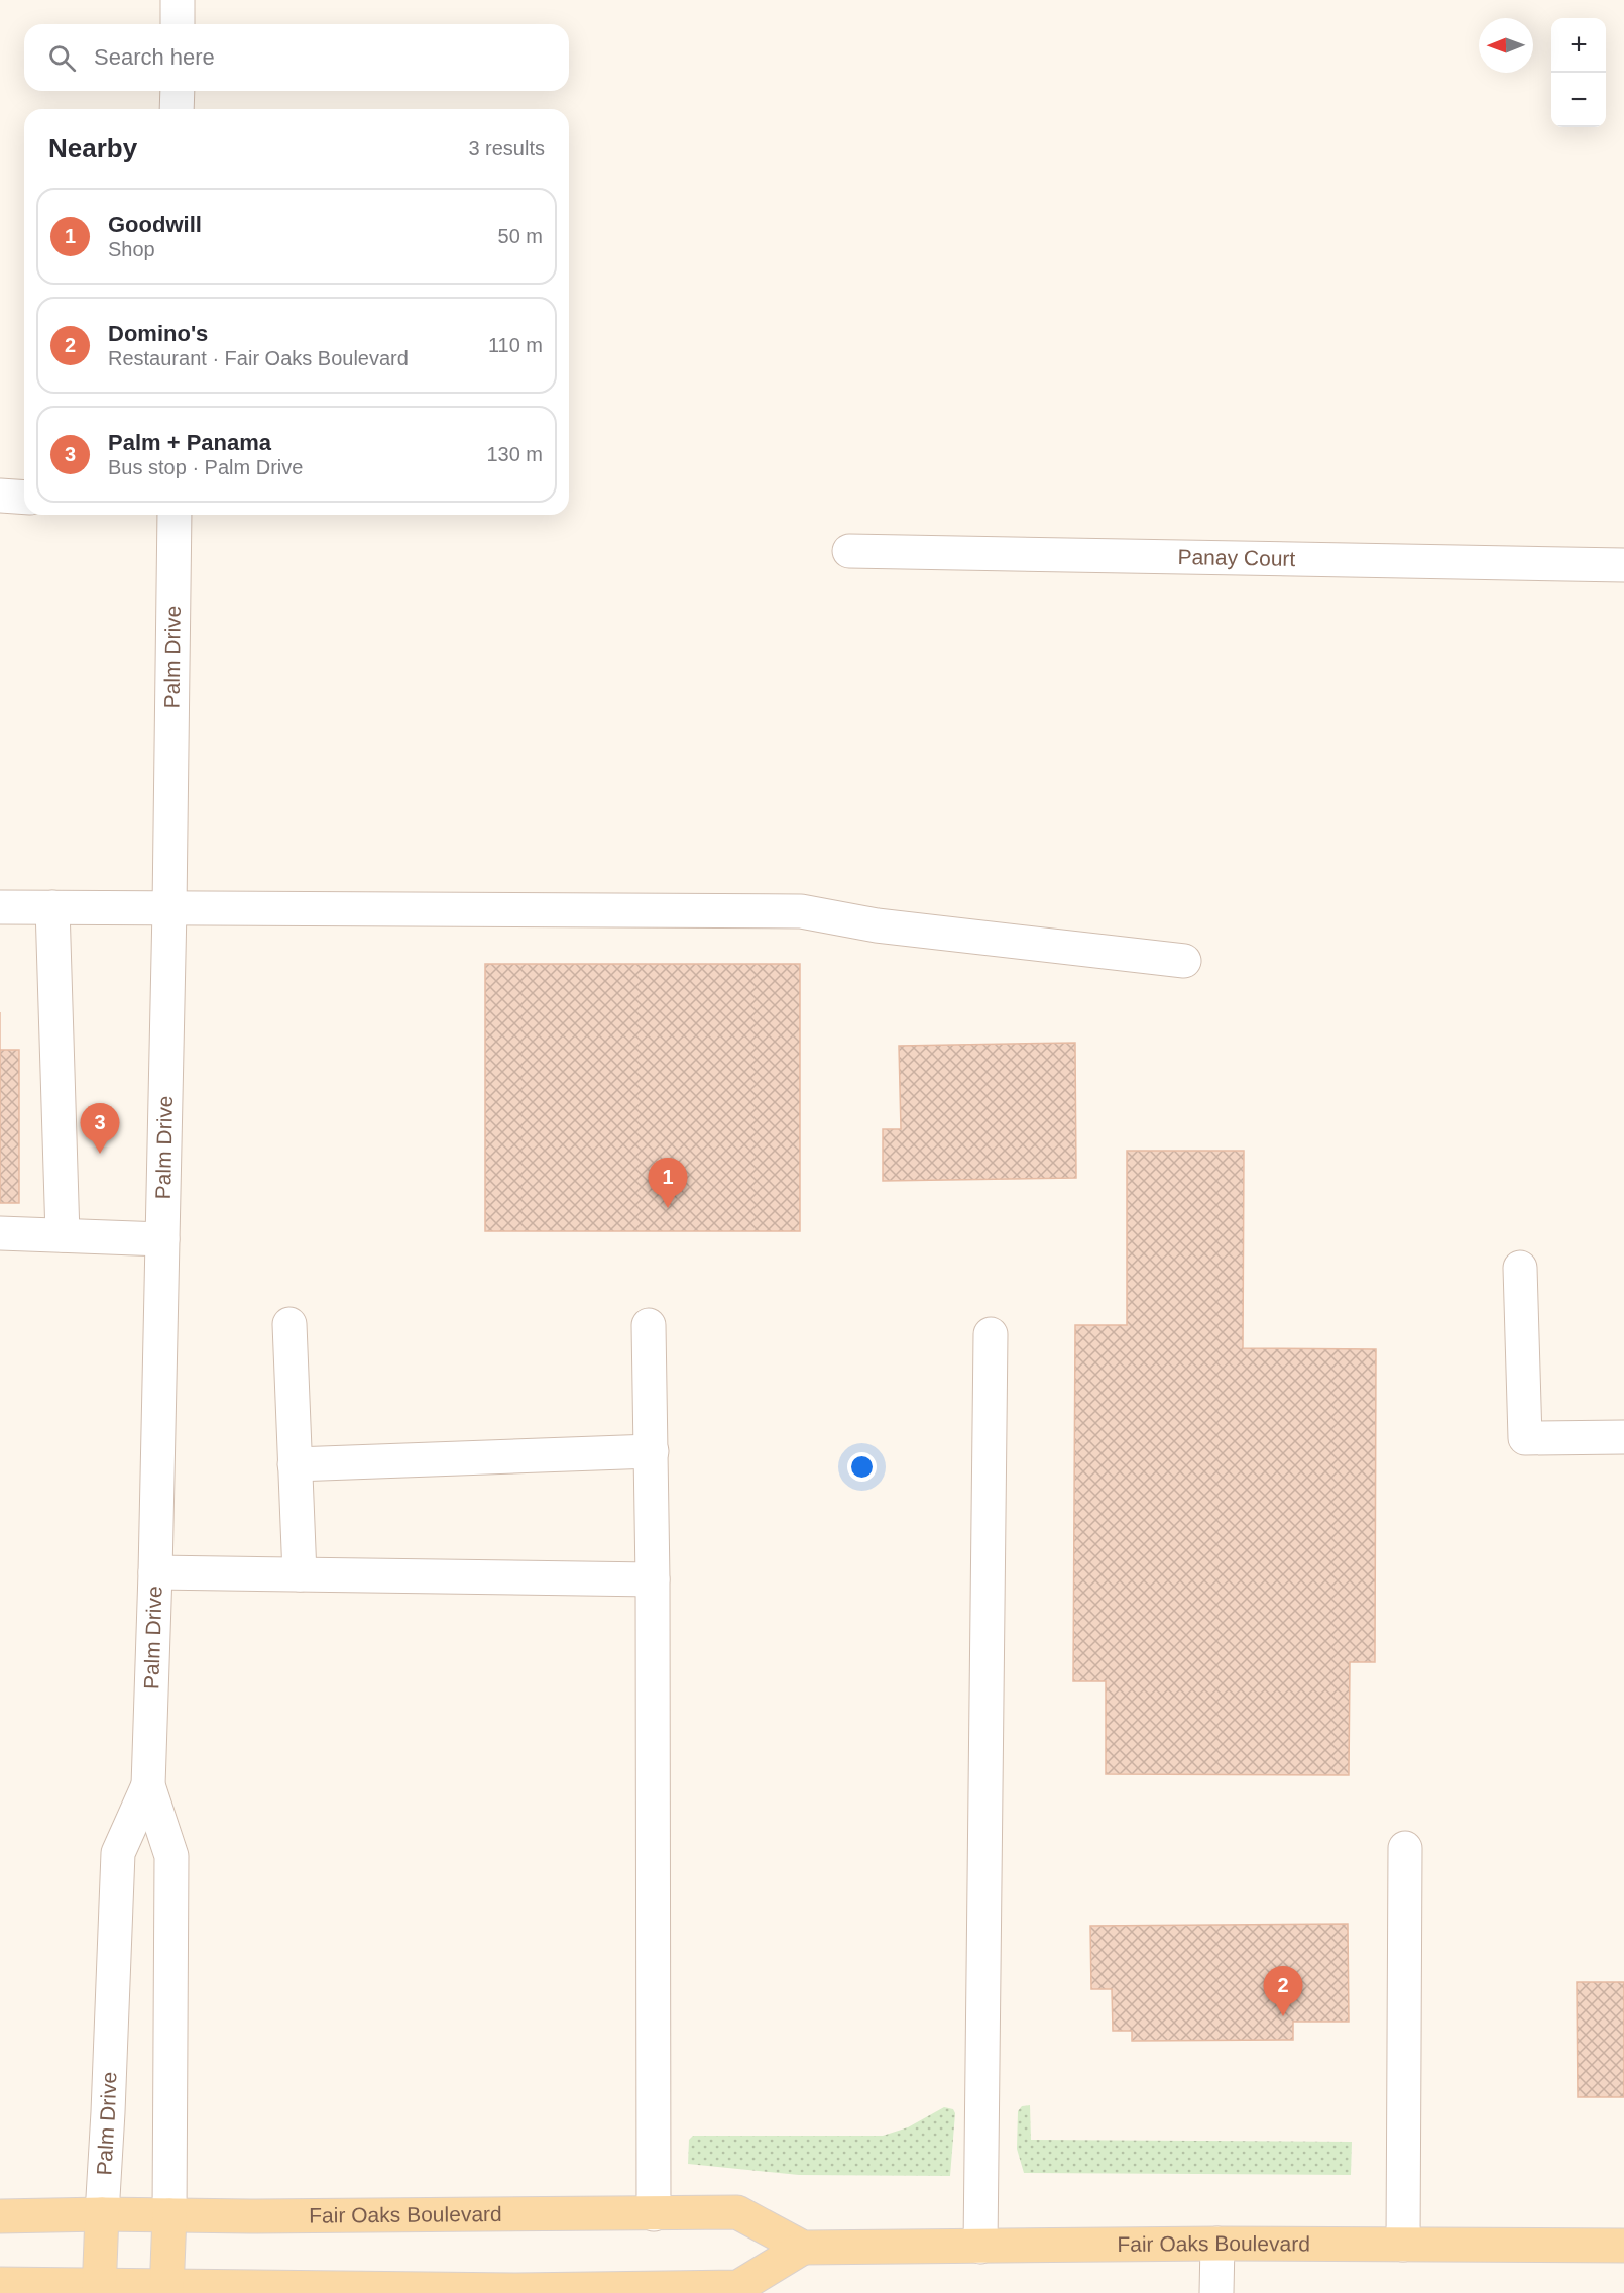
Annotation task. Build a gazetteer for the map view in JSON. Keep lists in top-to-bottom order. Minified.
{"streets":{"main road":["Palm Drive","Fair Oaks Boulevard"],"street":["Panay Court"]},"crossings":[["Palm Drive","Fair Oaks Boulevard"]],"north":"left","page":{"map_buttons":["+","−"],"search":"Search here","heading":["Nearby","3 results"],"list":[{"mark":"1","name":"Goodwill","note":"Shop","value":"50 m"},{"mark":"2","name":"Domino's","note":"Restaurant · Fair Oaks Boulevard","value":"110 m"},{"mark":"3","name":"Palm + Panama","note":"Bus stop · Palm Drive","value":"130 m"}],"pins":["3","1","2"]}}
